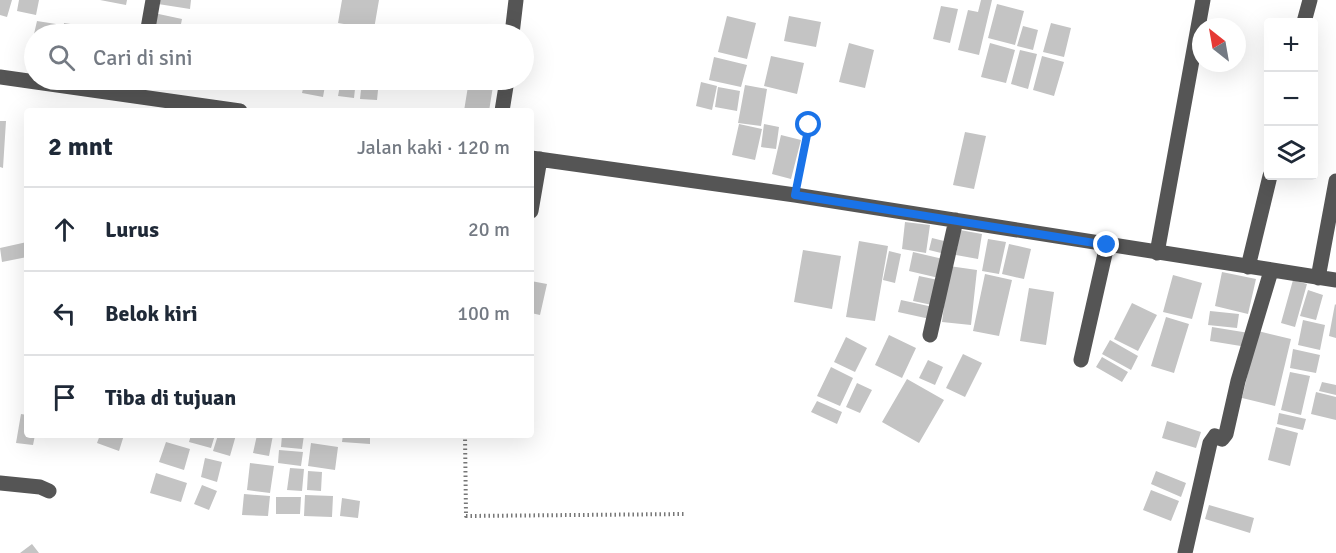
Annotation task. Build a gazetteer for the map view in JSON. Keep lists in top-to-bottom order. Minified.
{"north":"top left","page":{"map_buttons":["+","−"],"search":"Cari di sini","heading":["2 mnt","Jalan kaki · 120 m"],"list":[["Lurus","20 m"],["Belok kiri","100 m"],"Tiba di tujuan"]}}
